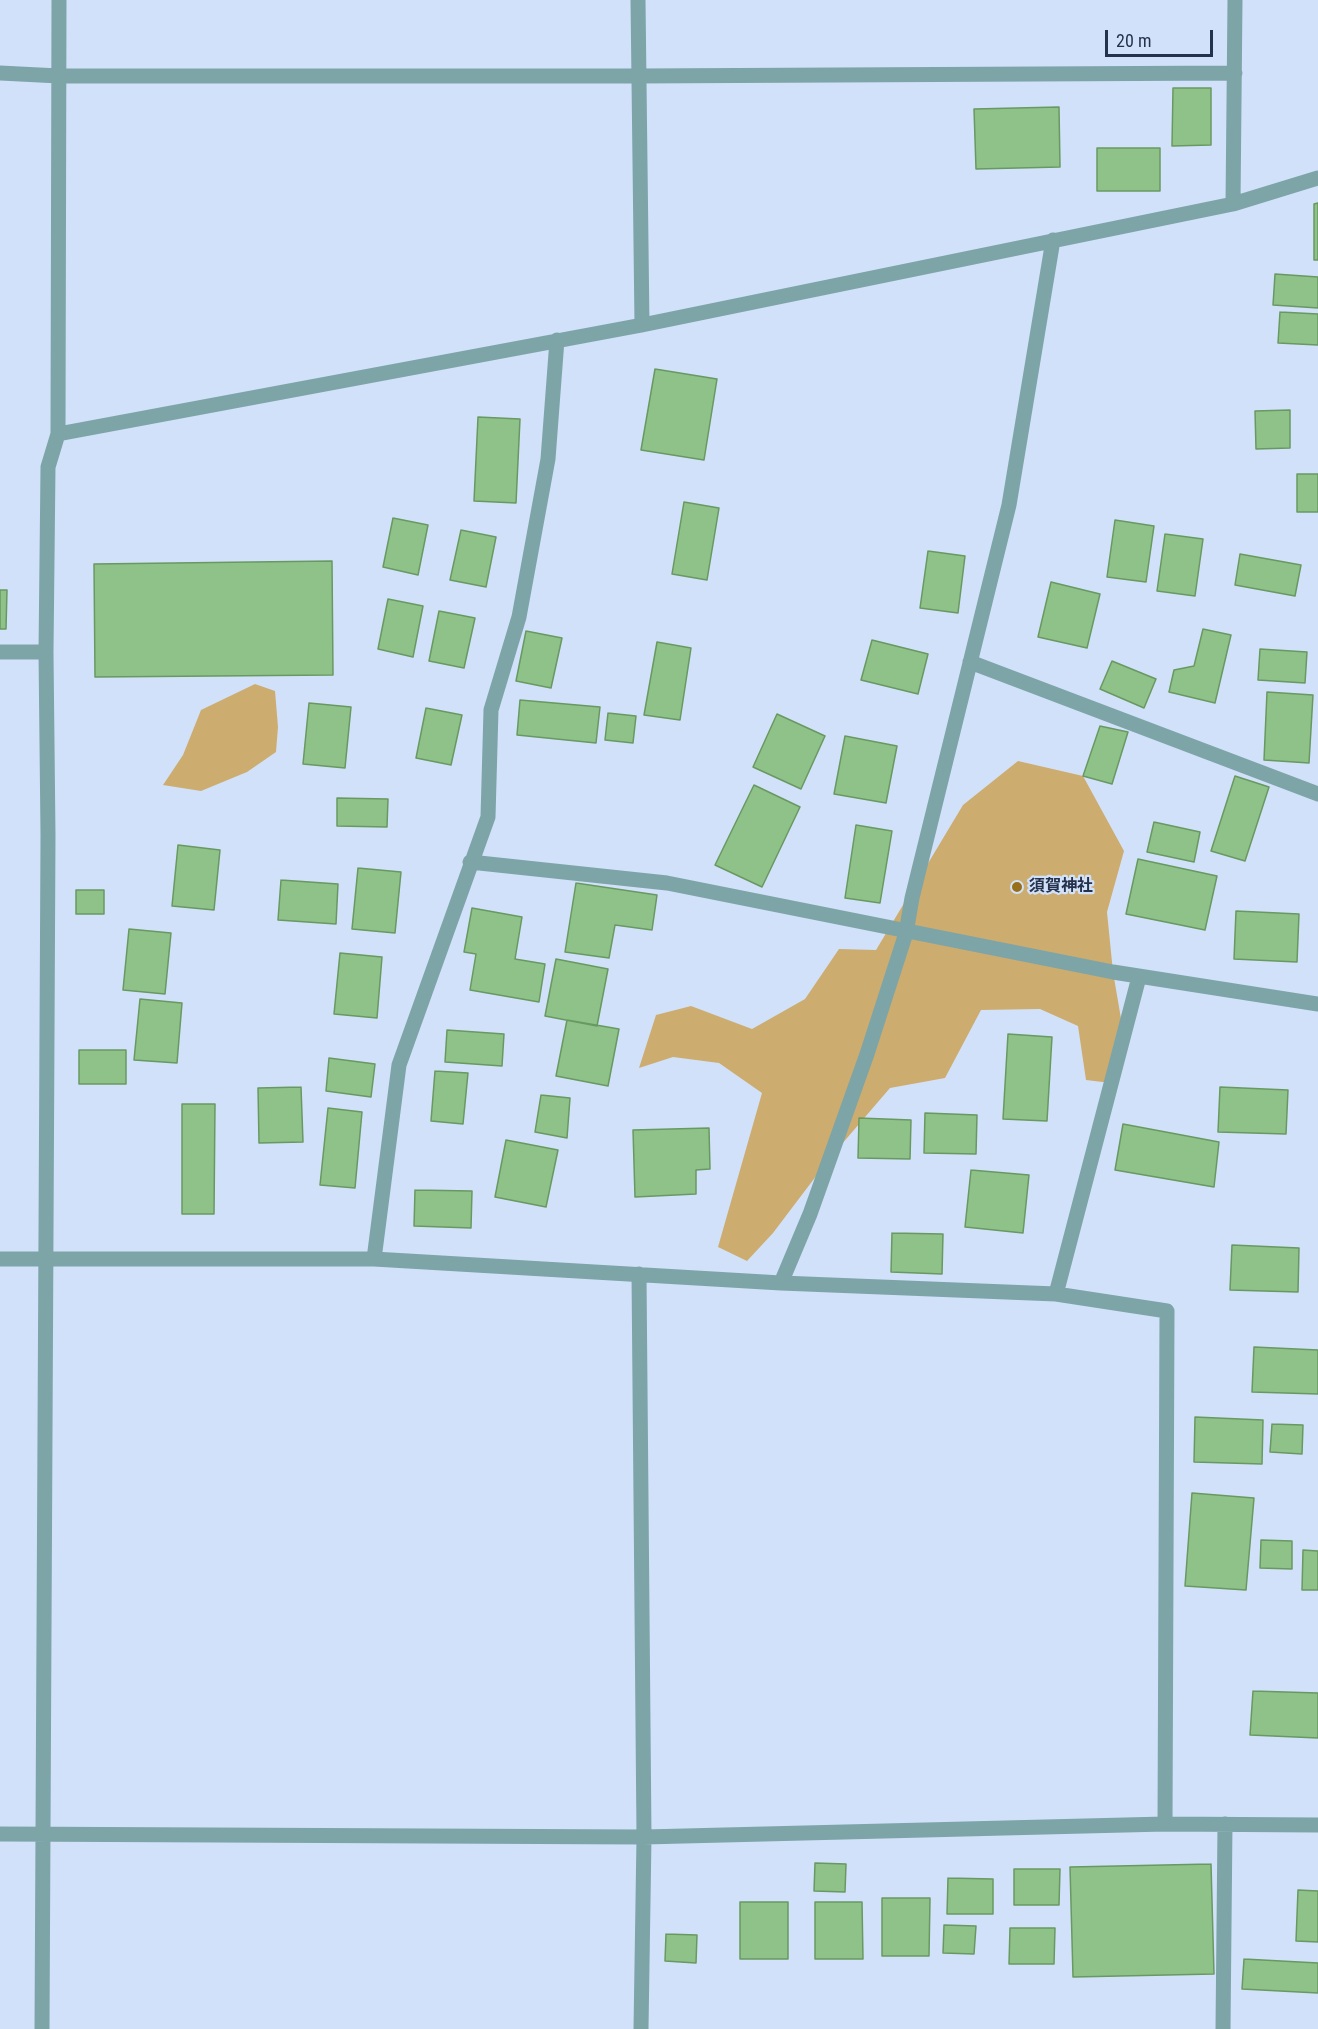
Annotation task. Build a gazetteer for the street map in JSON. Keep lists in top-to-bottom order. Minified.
{"places":["須賀神社"],"scale_bar":"20 m"}
